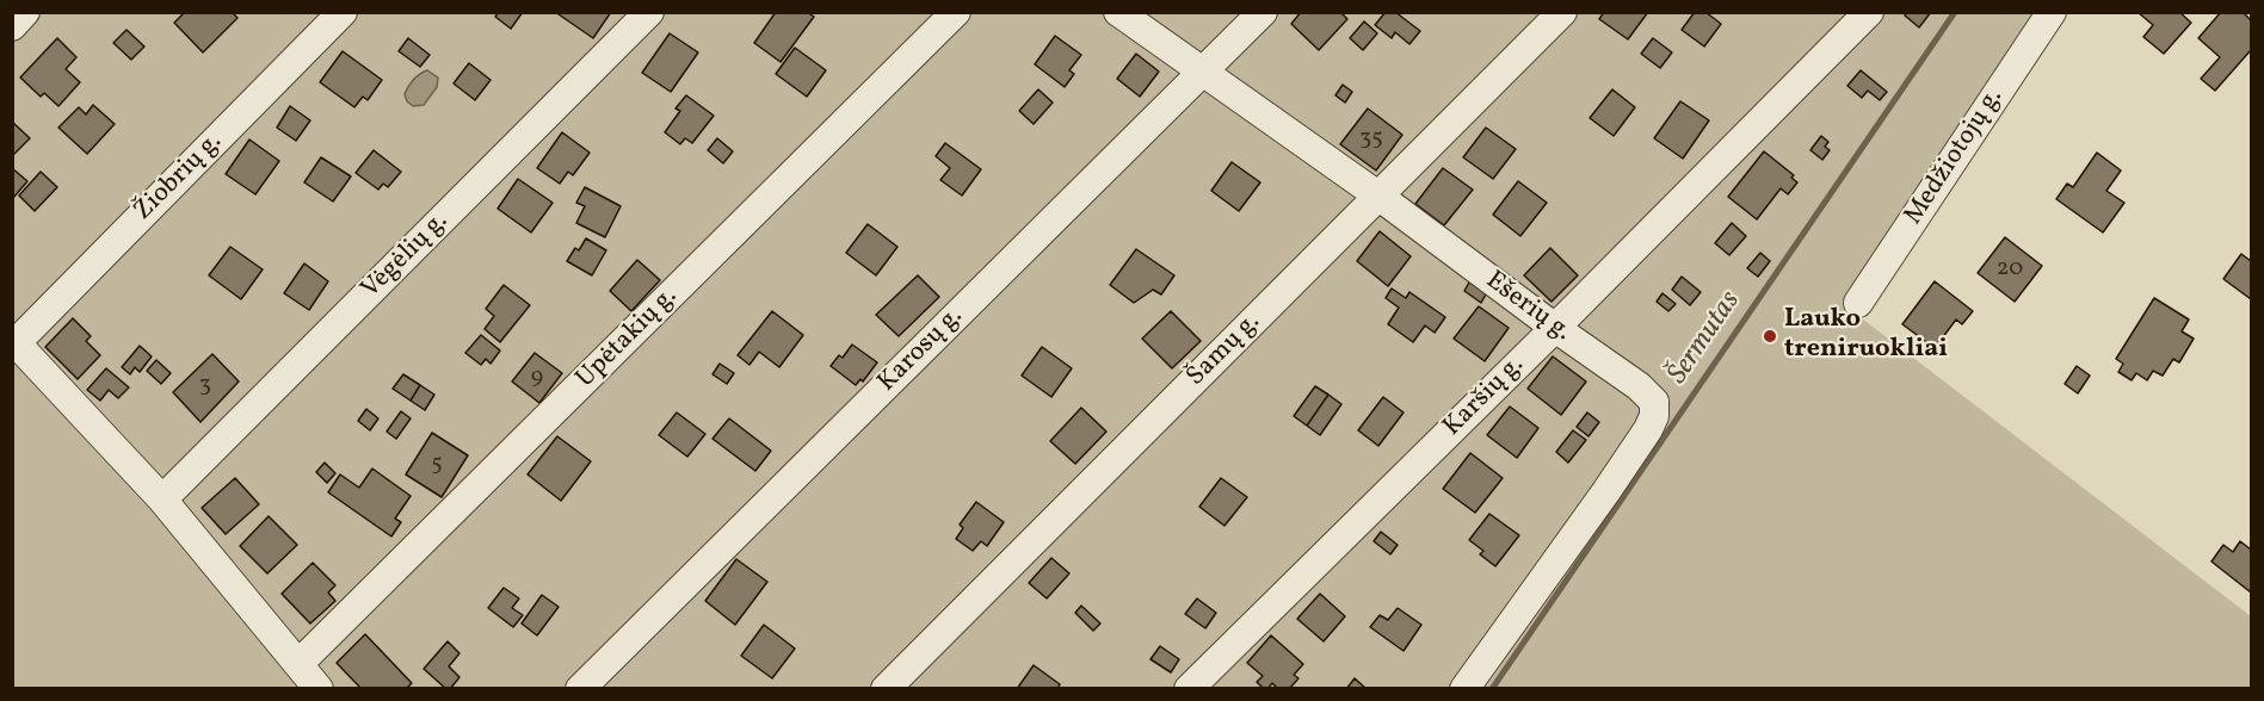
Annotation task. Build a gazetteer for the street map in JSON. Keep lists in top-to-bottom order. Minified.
{"streets":{"street":["Medžiotojų g.","Žiobrių g.","Vėgėlių g.","Ešerių g.","Upėtakių g.","Karosų g.","Šamų g.","Karšių g."]},"crossings":[["Ešerių g.","Karosų g."],["Ešerių g.","Šamų g."],["Ešerių g.","Karšių g."]],"water":["Šermutas"],"places":["Lauko treniruokliai"],"house_numbers":["35","20","9","3","5"]}
